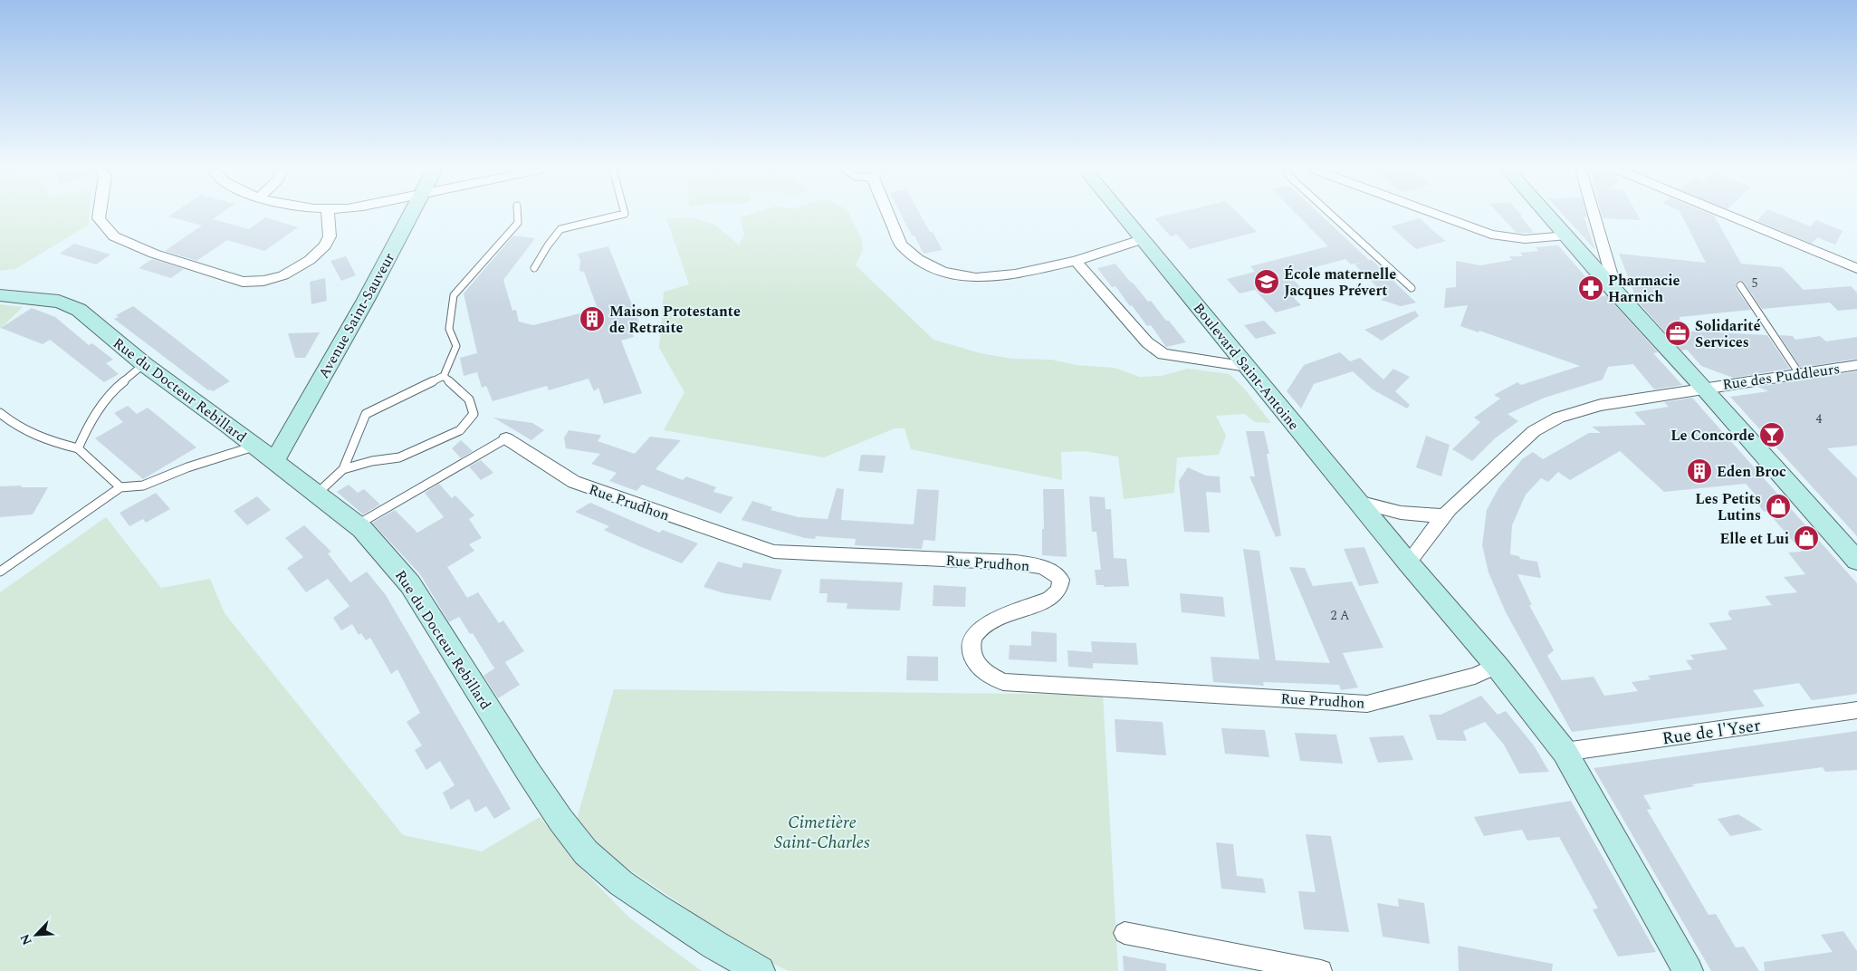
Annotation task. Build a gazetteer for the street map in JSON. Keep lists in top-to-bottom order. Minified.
{"streets":{"main road":["Avenue Saint-Sauveur","Boulevard Saint-Antoine","Rue du Docteur Rebillard"],"street":["Rue des Puddleurs","Rue Prudhon","Rue de l'Yser"]},"crossings":[["Avenue Saint-Sauveur","Rue du Docteur Rebillard"],["Boulevard Saint-Antoine","Rue des Puddleurs"],["Boulevard Saint-Antoine","Rue Prudhon"],["Boulevard Saint-Antoine","Rue de l'Yser"]],"parks":["Cimetière Saint-Charles"],"places":{"school or university":["École maternelle Jacques Prévert"],"pharmacy":["Pharmacie Harnich"],"building":["Maison Protestante de Retraite","Eden Broc"],"office":["Solidarité Services"],"bar":["Le Concorde"],"shop":["Les Petits Lutins","Elle et Lui"]},"house_numbers":["5","4","2 A"],"north":"bottom left"}
